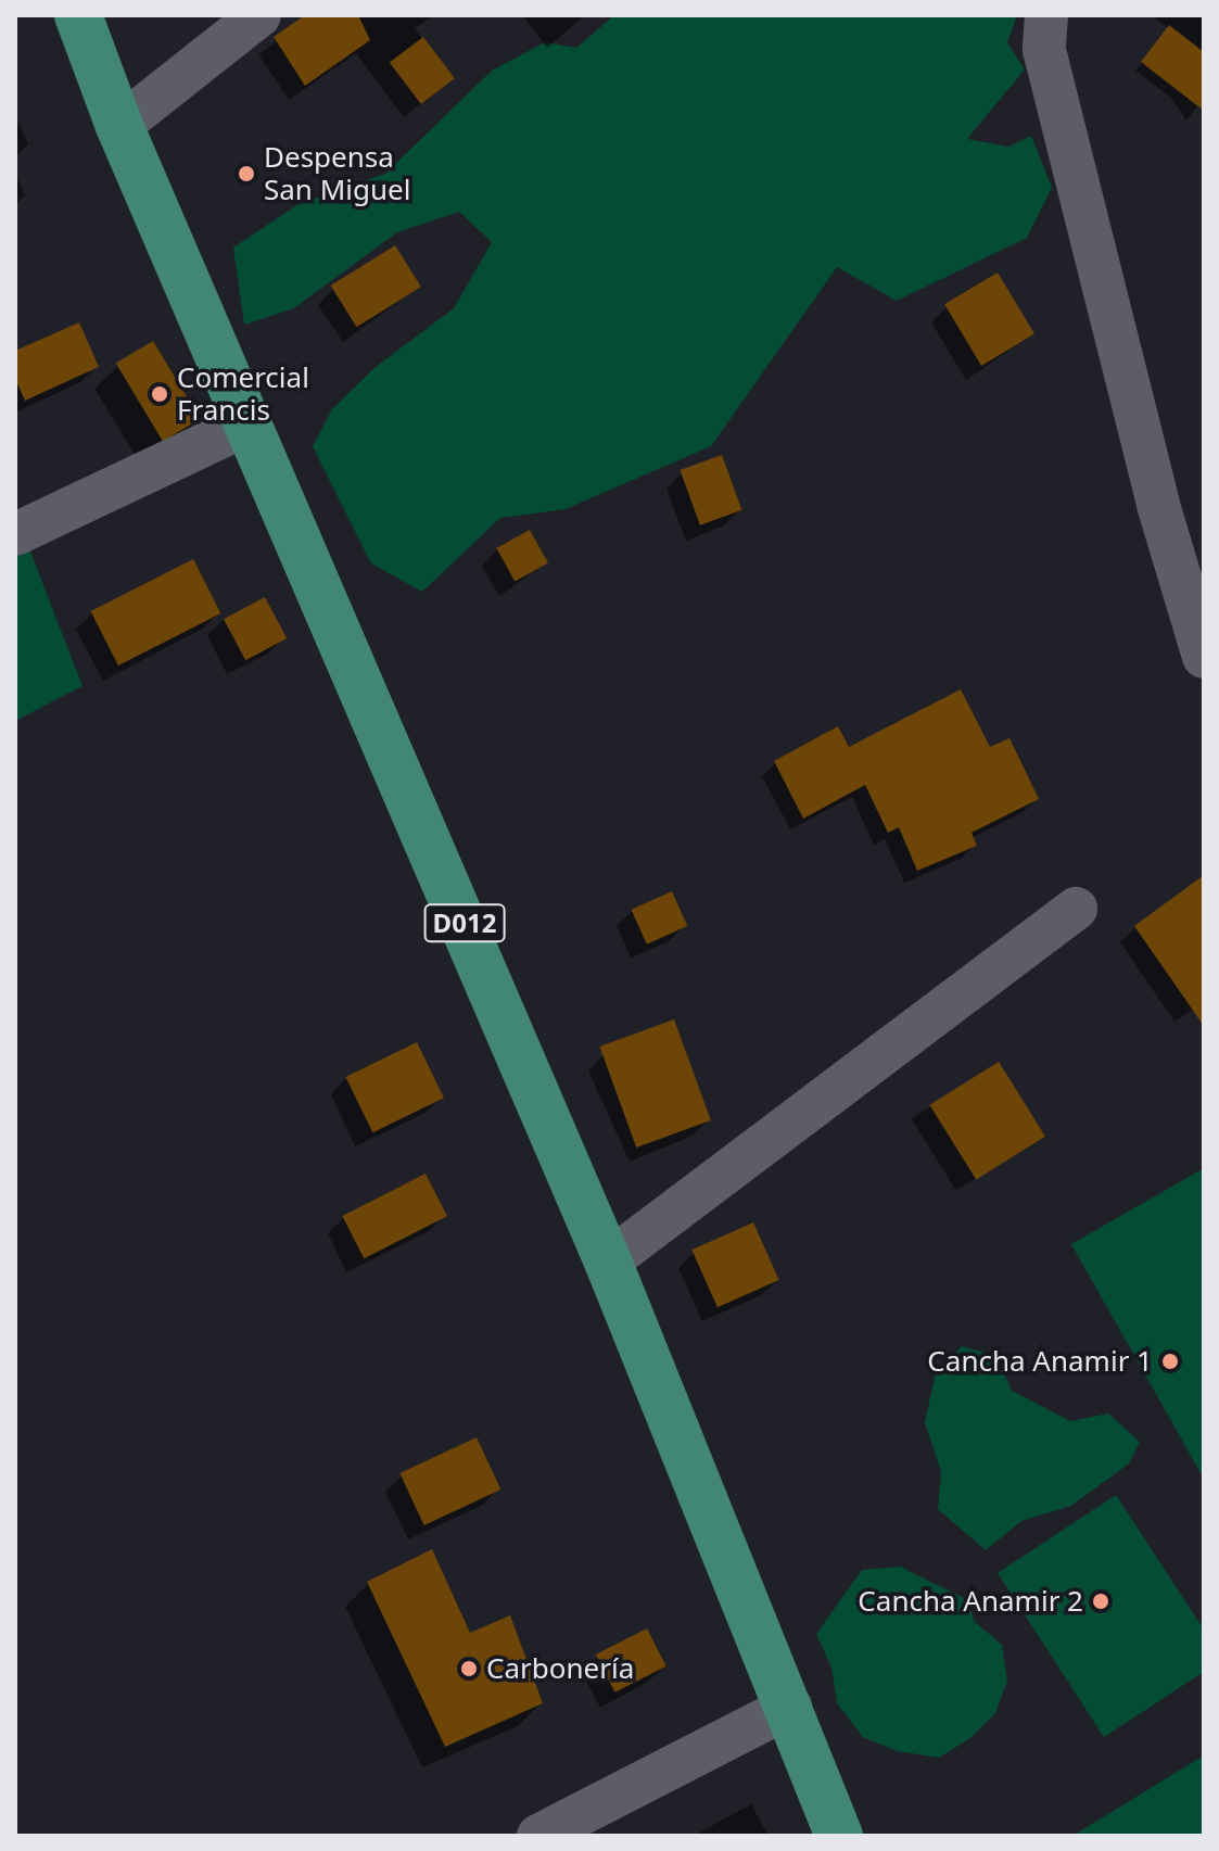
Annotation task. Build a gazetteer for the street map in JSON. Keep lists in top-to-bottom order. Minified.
{"streets":{"main road":["D012"]},"places":["Despensa San Miguel","Comercial Francis","Cancha Anamir 1","Cancha Anamir 2","Carbonería"]}
